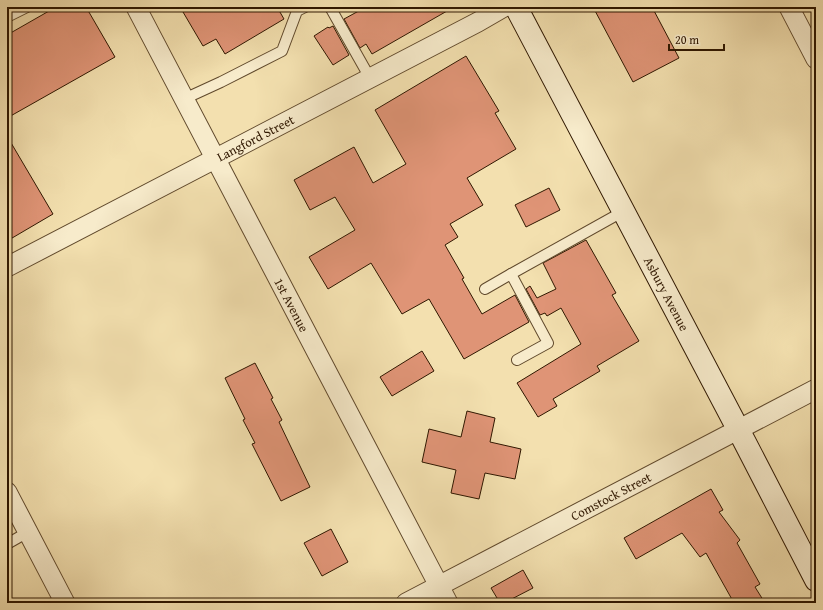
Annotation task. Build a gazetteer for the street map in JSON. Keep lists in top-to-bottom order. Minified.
{"streets":{"main road":["Asbury Avenue"],"street":["Langford Street","1st Avenue","Comstock Street"]},"crossings":[["Langford Street","1st Avenue"],["Asbury Avenue","Comstock Street"],["1st Avenue","Comstock Street"]],"scale_bar":"20 m"}
